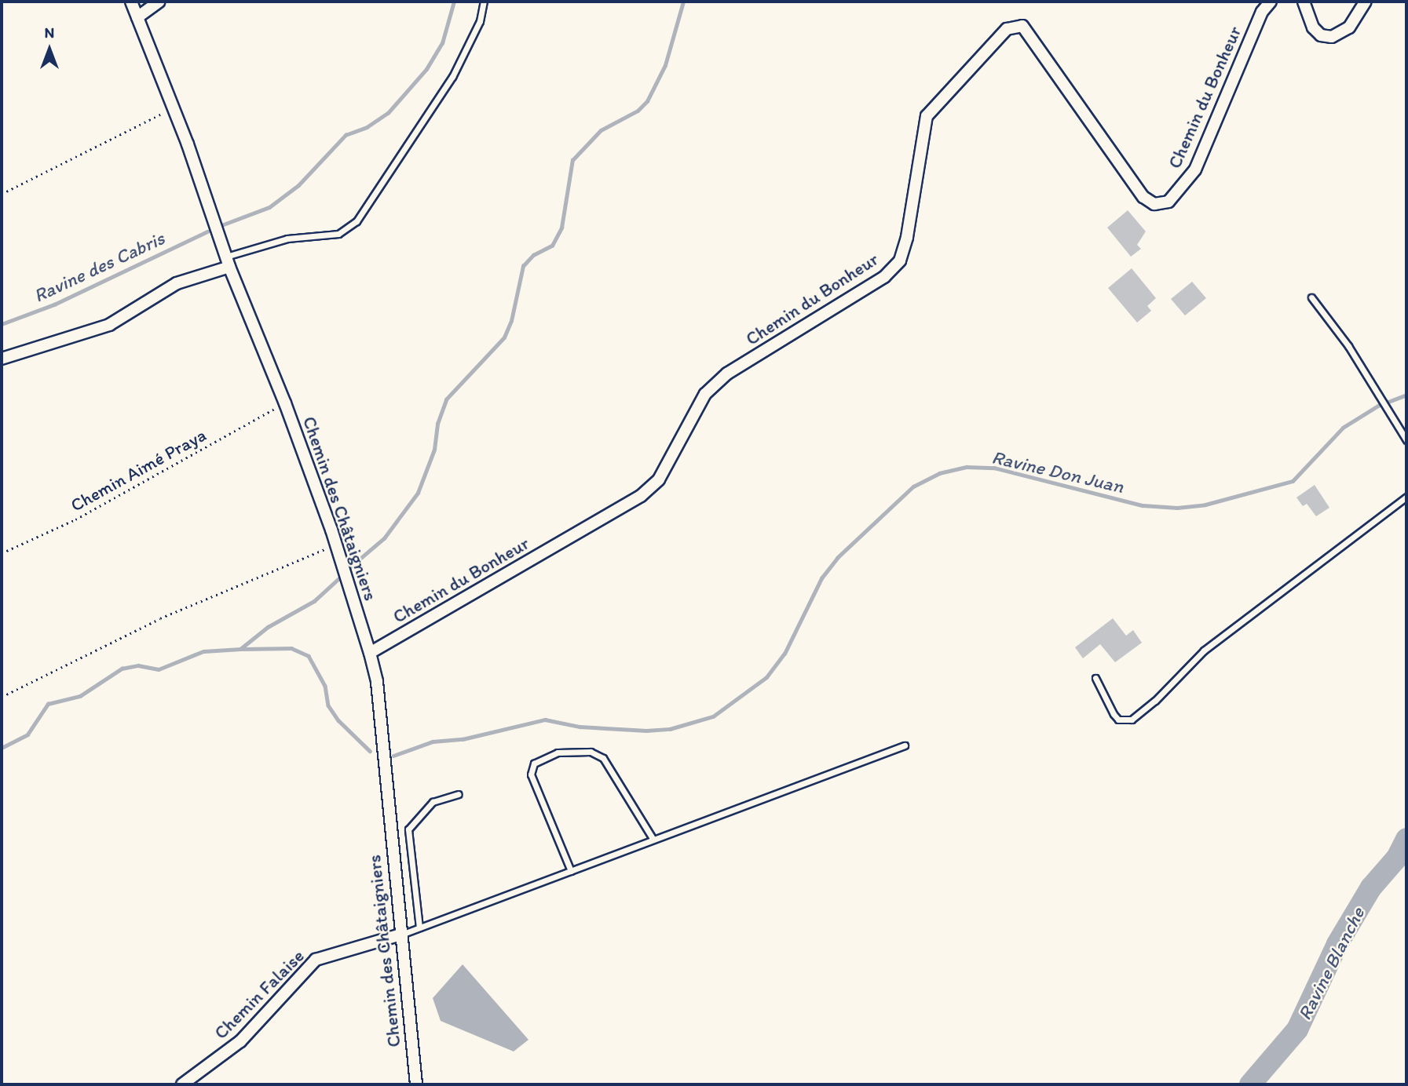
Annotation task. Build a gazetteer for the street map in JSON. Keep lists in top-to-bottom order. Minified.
{"streets":{"street":["Chemin du Bonheur","Chemin des Châtaigniers","Chemin Falaise"],"path":["Chemin Aimé Praya"]},"crossings":[["Chemin du Bonheur","Chemin des Châtaigniers"],["Chemin Aimé Praya","Chemin des Châtaigniers"],["Chemin des Châtaigniers","Chemin Falaise"]],"water":["Ravine des Cabris","Ravine Don Juan","Ravine Blanche"],"north":"top"}
